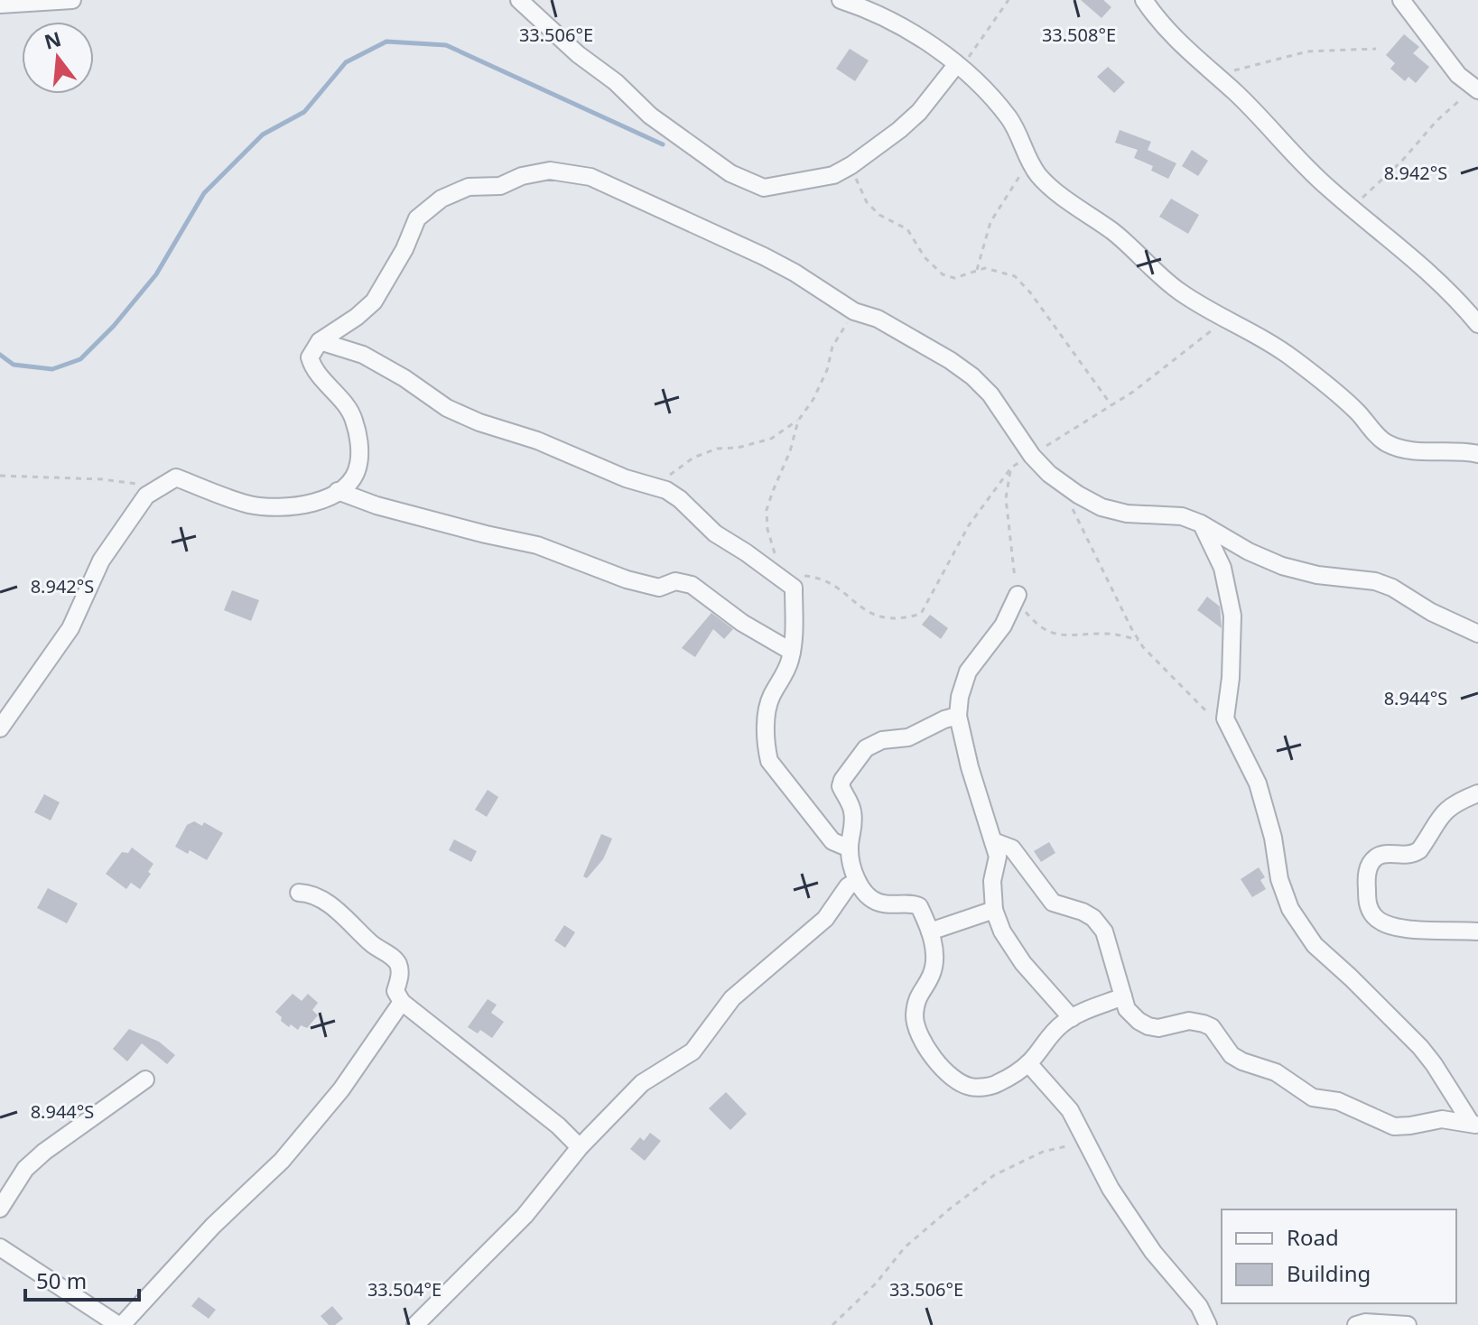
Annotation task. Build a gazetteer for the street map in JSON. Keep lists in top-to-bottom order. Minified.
{"legend":["Road","Building"],"scale_bar":"50 m","north":"top","coordinates":["33.506°E","33.508°E","8.942°S","8.944°S","33.504°E"]}
